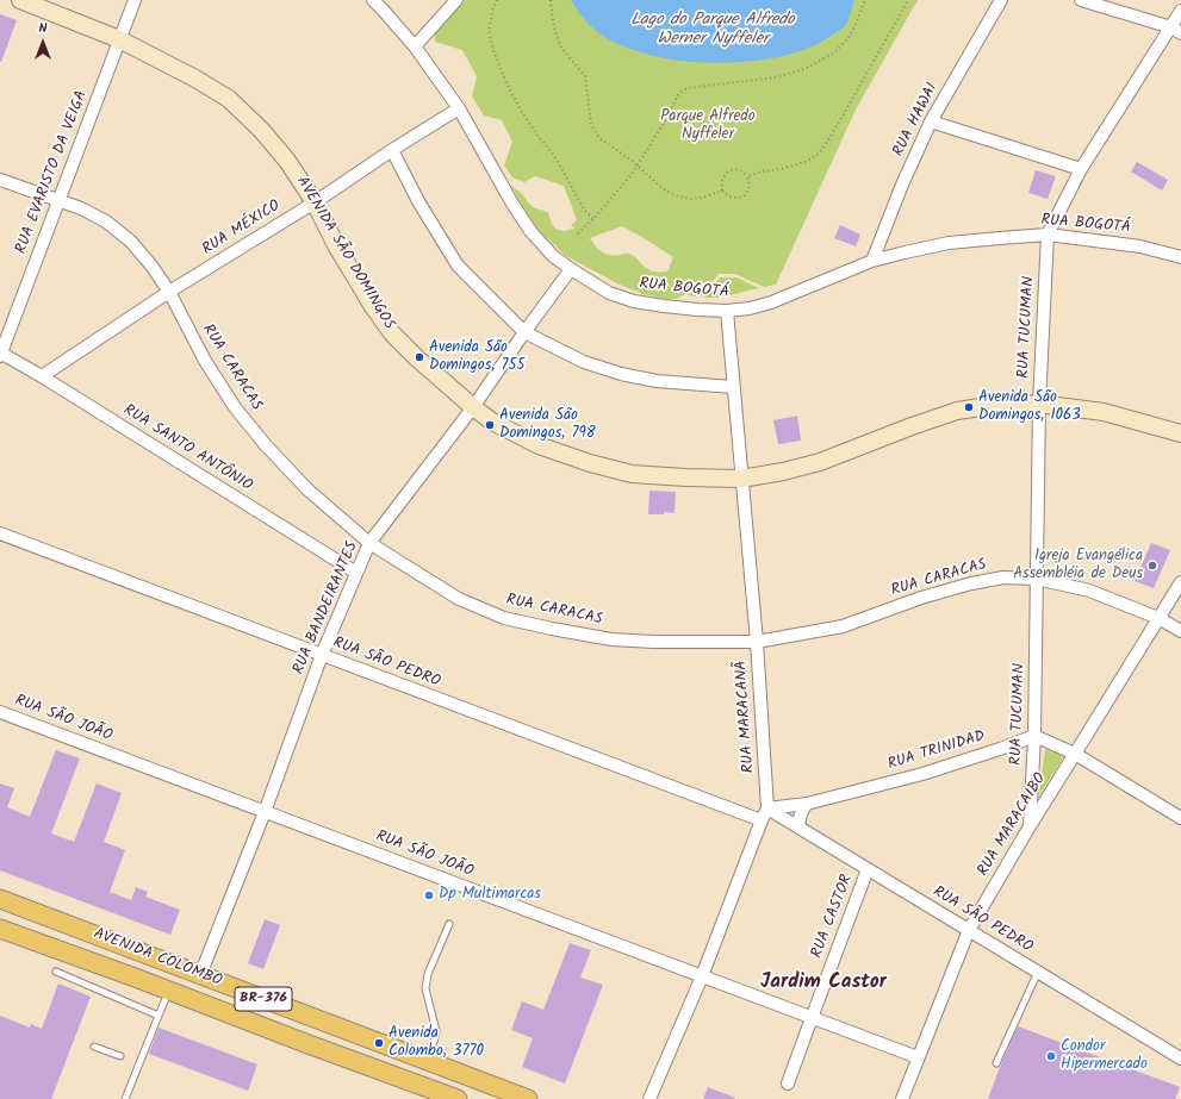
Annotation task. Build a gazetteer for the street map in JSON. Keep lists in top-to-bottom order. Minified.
{"streets":{"main road":["AVENIDA COLOMBO","BR-376"],"street":["RUA HAWAI","RUA EVARISTO DA VEIGA","RUA BOGOTÁ","RUA MÉXICO","AVENIDA SÃO DOMINGOS","RUA TUCUMAN","RUA CARACAS","RUA SANTO ANTÔNIO","RUA BANDEIRANTES","RUA SÃO PEDRO","RUA MARACANÃ","RUA SÃO JOÃO","RUA TRINIDAD","RUA MARACAIBO","RUA CASTOR"]},"crossings":[["RUA HAWAI","RUA BOGOTÁ"],["RUA EVARISTO DA VEIGA","AVENIDA SÃO DOMINGOS"],["RUA EVARISTO DA VEIGA","RUA CARACAS"],["RUA EVARISTO DA VEIGA","RUA SANTO ANTÔNIO"],["RUA BOGOTÁ","RUA MÉXICO"],["RUA BOGOTÁ","RUA TUCUMAN"],["RUA BOGOTÁ","RUA BANDEIRANTES"],["RUA BOGOTÁ","RUA MARACANÃ"],["RUA MÉXICO","AVENIDA SÃO DOMINGOS"],["RUA MÉXICO","RUA CARACAS"],["RUA MÉXICO","RUA SANTO ANTÔNIO"],["AVENIDA SÃO DOMINGOS","RUA TUCUMAN"],["AVENIDA SÃO DOMINGOS","RUA BANDEIRANTES"],["AVENIDA SÃO DOMINGOS","RUA MARACANÃ"],["RUA TUCUMAN","RUA CARACAS"],["RUA TUCUMAN","RUA TRINIDAD"],["RUA TUCUMAN","RUA MARACAIBO"],["RUA CARACAS","RUA BANDEIRANTES"],["RUA CARACAS","RUA MARACANÃ"],["RUA CARACAS","RUA MARACAIBO"],["RUA SANTO ANTÔNIO","RUA BANDEIRANTES"],["RUA BANDEIRANTES","RUA SÃO PEDRO"],["RUA BANDEIRANTES","RUA SÃO JOÃO"],["RUA BANDEIRANTES","AVENIDA COLOMBO"],["RUA SÃO PEDRO","RUA MARACANÃ"],["RUA SÃO PEDRO","RUA TRINIDAD"],["RUA SÃO PEDRO","RUA MARACAIBO"],["RUA SÃO PEDRO","RUA CASTOR"],["RUA MARACANÃ","RUA TRINIDAD"],["RUA SÃO JOÃO","RUA MARACAIBO"],["RUA SÃO JOÃO","RUA CASTOR"]],"districts":["Jardim Castor"],"water":["Lago do Parque Alfredo Werner Nyffeler"],"parks":["Parque Alfredo Nyffeler"],"places":["Avenida São Domingos, 755","Avenida São Domingos, 1063","Avenida São Domingos, 798","Igreja Evangélica Assembléia de Deus","Dp Multimarcas","Avenida Colombo, 3770","Condor Hipermercado"],"north":"top"}
